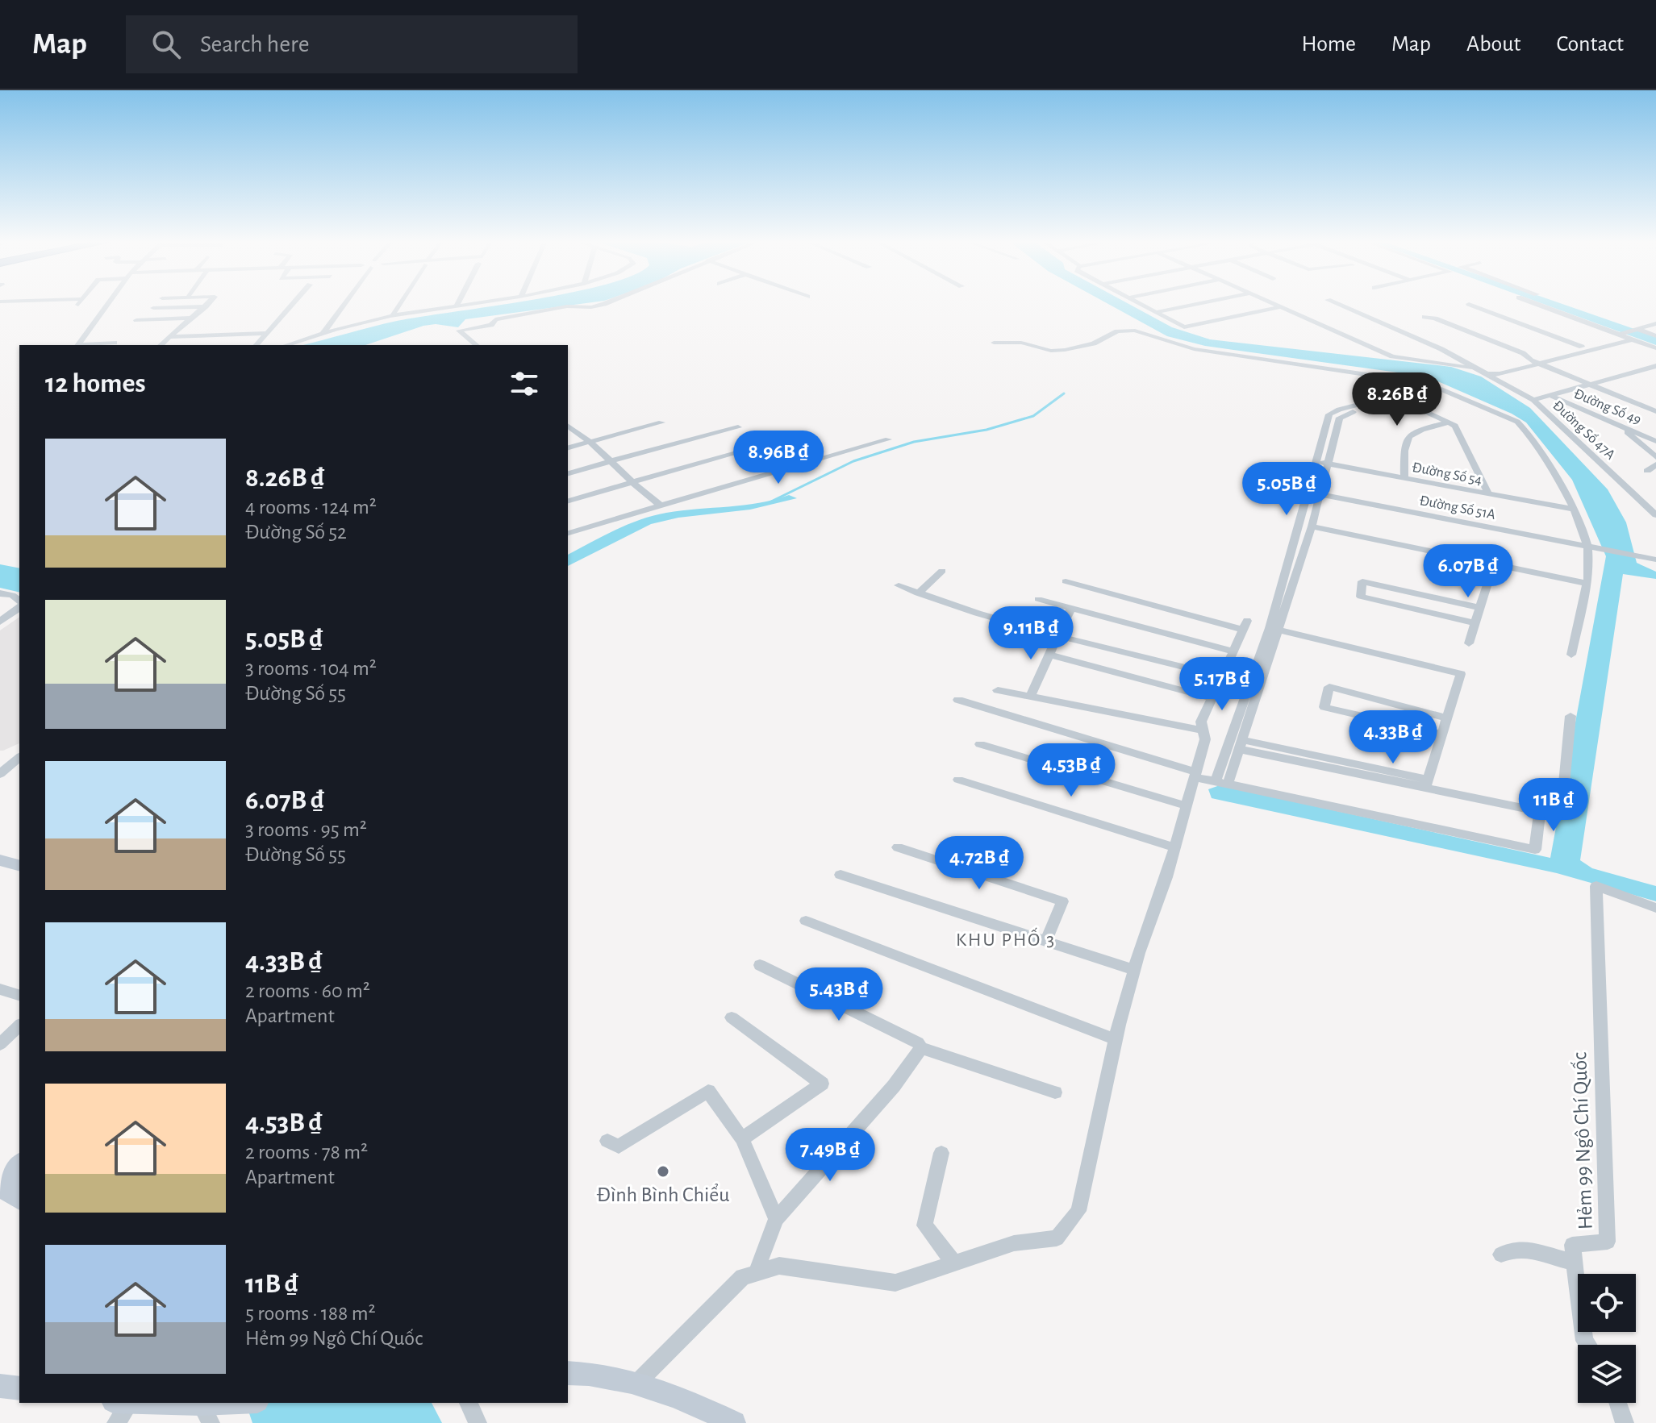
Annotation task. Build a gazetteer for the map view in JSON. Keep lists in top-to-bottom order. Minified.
{"streets":{"street":["Đường Số 49","Đường Số 47A","Đường Số 54","Đường Số 51A","Hẻm 99 Ngô Chí Quốc"]},"districts":["KHU PHỐ 3"],"places":["Đình Bình Chiểu"],"page":{"header":"Map","search":"Search here","nav":["Home","Map","About","Contact"],"heading":"12 homes","price":["8.26B ₫","8.96B ₫","5.05B ₫","6.07B ₫","9.11B ₫","5.17B ₫","4.33B ₫","4.53B ₫","11B ₫","4.72B ₫","5.43B ₫","7.49B ₫"],"list":[{"name":"8.26B ₫","note":"4 rooms · 124 m² · Đường Số 52"},{"name":"5.05B ₫","note":"3 rooms · 104 m² · Đường Số 55"},{"name":"6.07B ₫","note":"3 rooms · 95 m² · Đường Số 55"},{"name":"4.33B ₫","note":"2 rooms · 60 m² · Apartment"},{"name":"4.53B ₫","note":"2 rooms · 78 m² · Apartment"},{"name":"11B ₫","note":"5 rooms · 188 m² · Hẻm 99 Ngô Chí Quốc"}]}}
